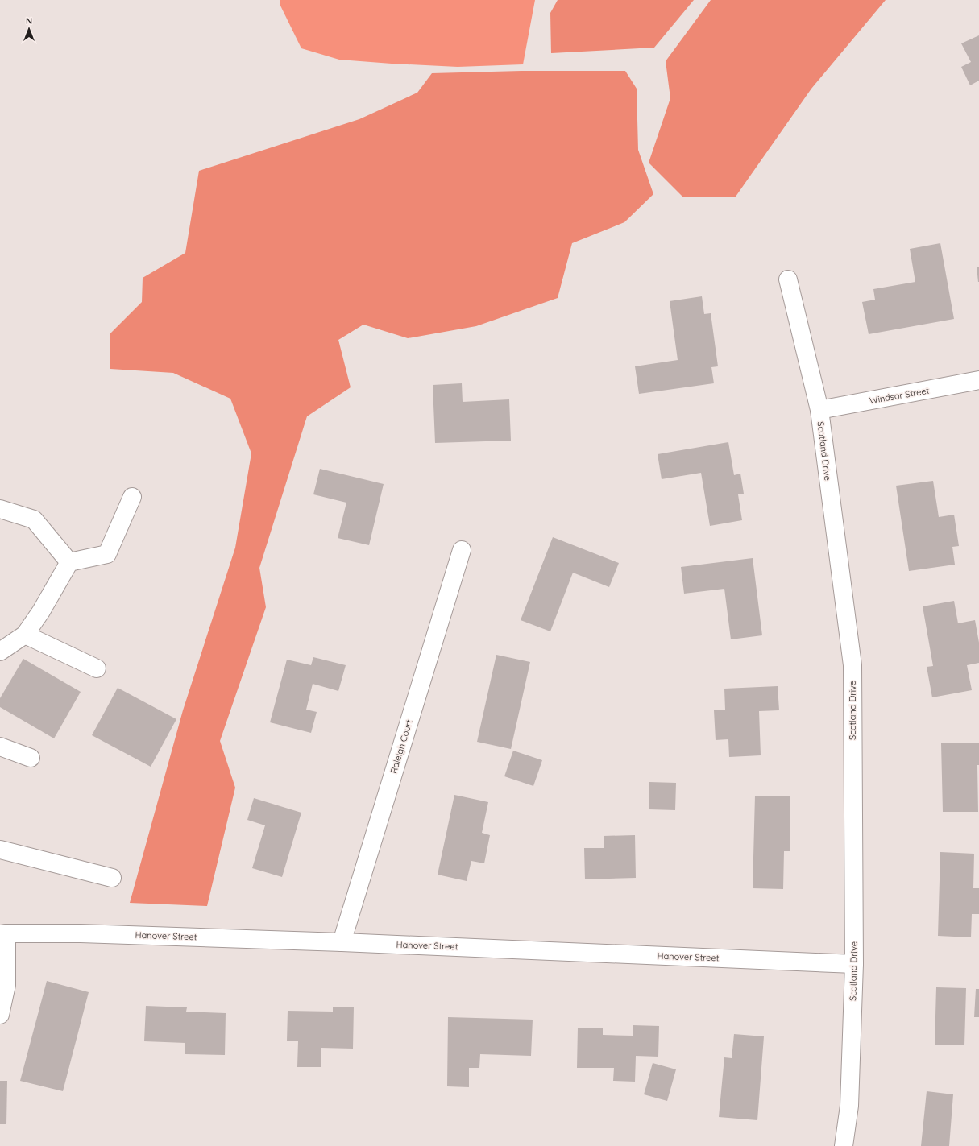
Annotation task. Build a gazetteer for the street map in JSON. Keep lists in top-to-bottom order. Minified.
{"streets":{"street":["Windsor Street","Scotland Drive","Raleigh Court","Hanover Street"]},"crossings":[["Windsor Street","Scotland Drive"],["Scotland Drive","Hanover Street"],["Raleigh Court","Hanover Street"]],"north":"top"}
